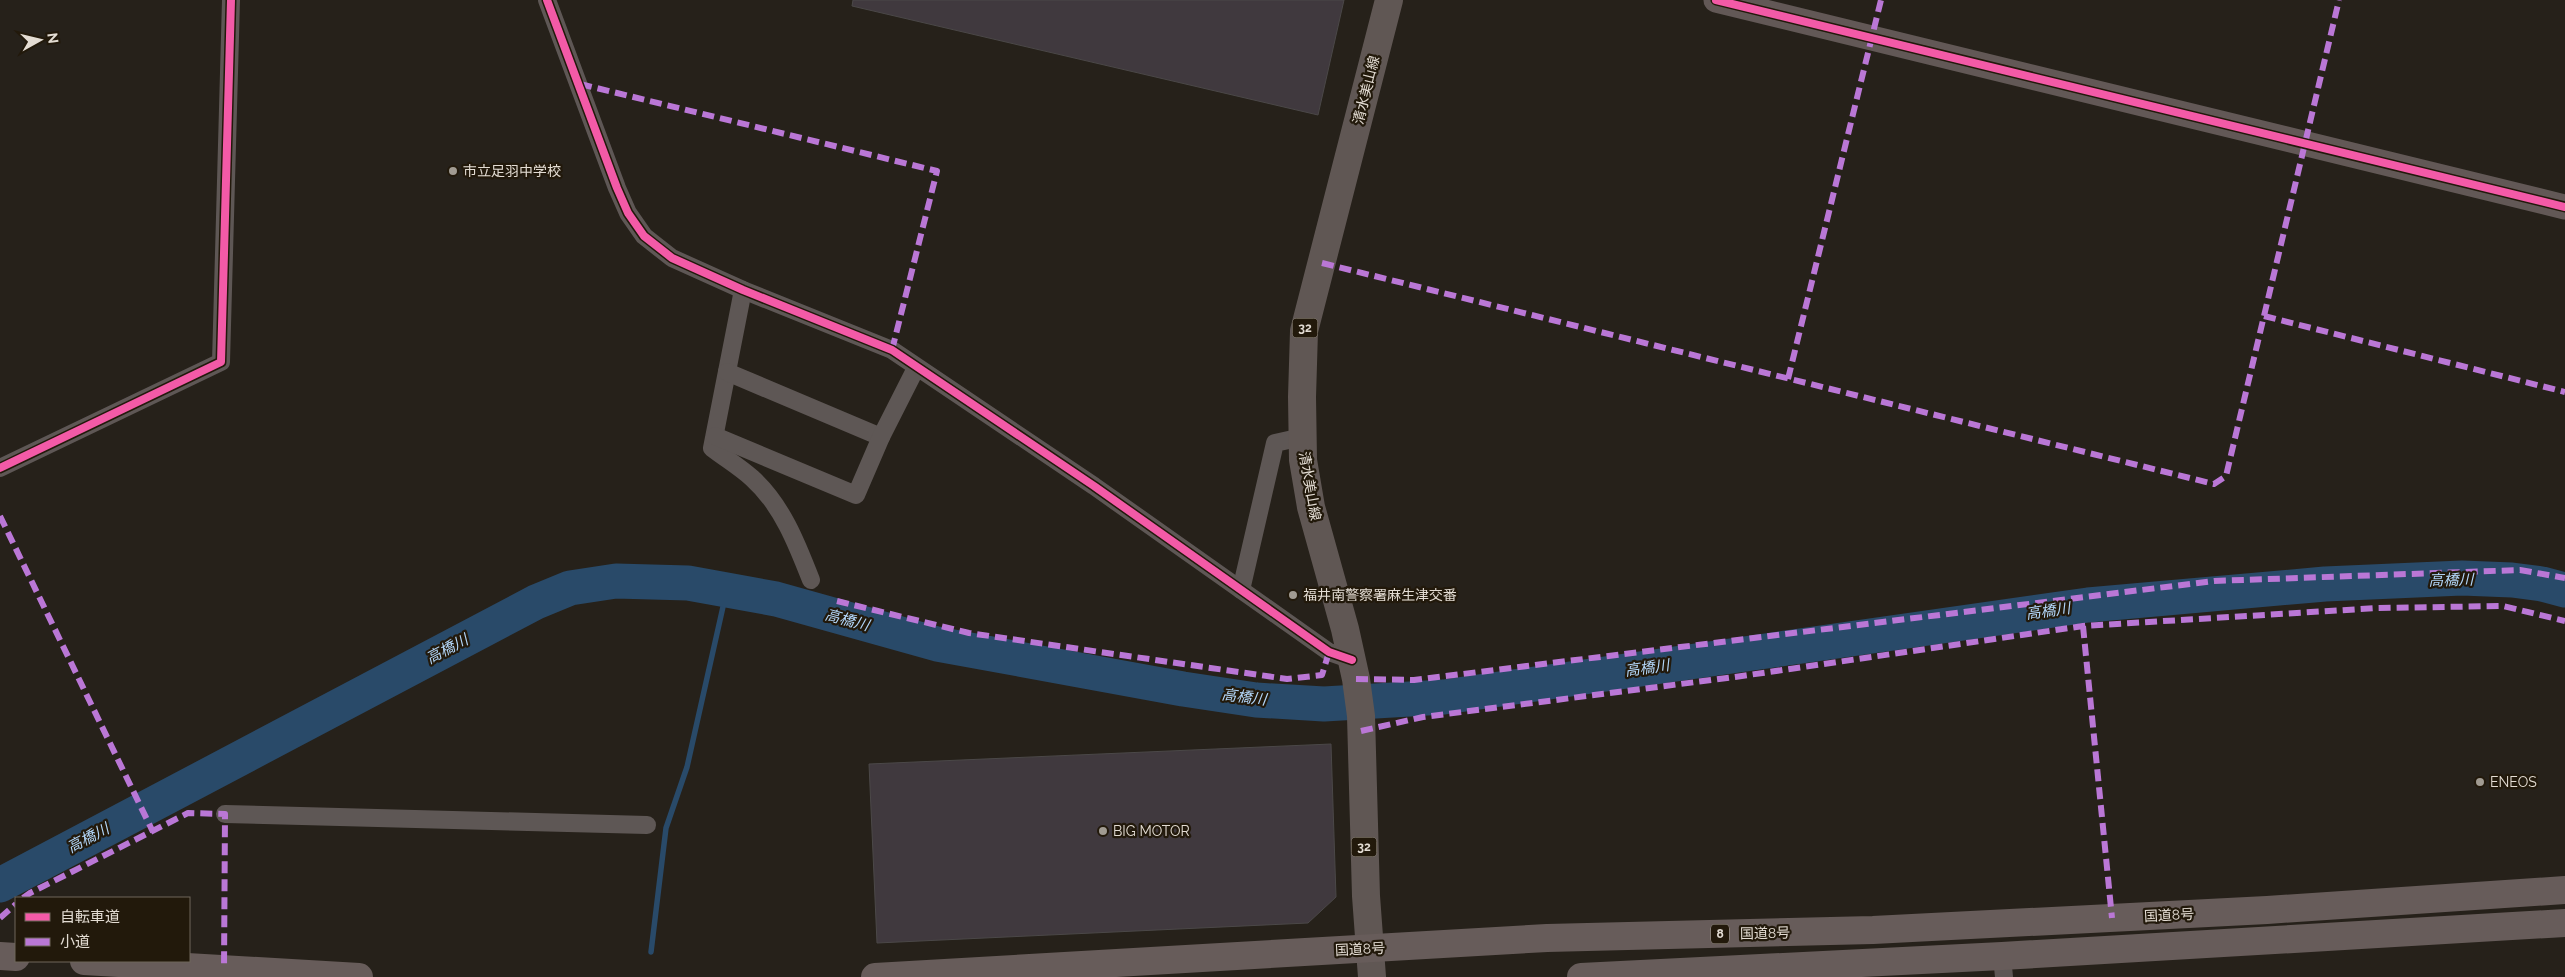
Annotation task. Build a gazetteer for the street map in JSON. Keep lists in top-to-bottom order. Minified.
{"streets":{"highway":["国道8号","8"],"main road":["清水美山線","32"]},"crossings":[["清水美山線","国道8号"]],"water":["高橋川"],"places":["市立足羽中学校","福井南警察署麻生津交番","ENEOS","BIG MOTOR"],"legend":["自転車道","小道"],"north":"right"}
